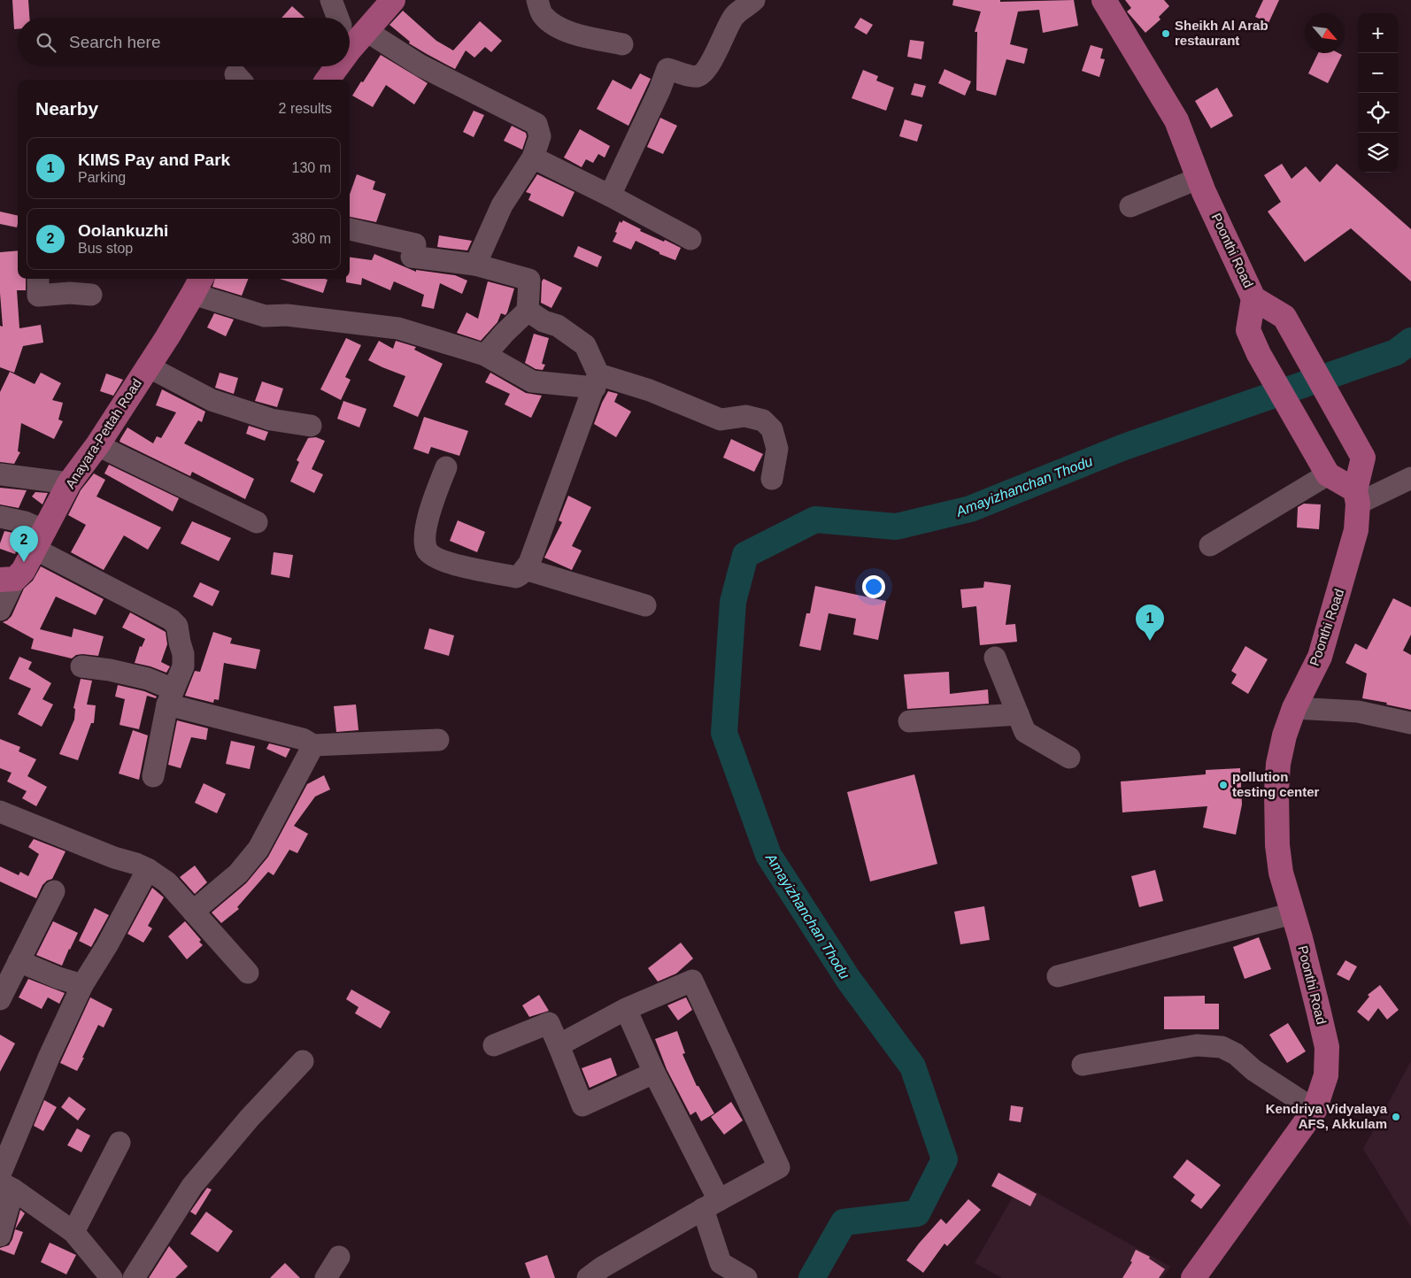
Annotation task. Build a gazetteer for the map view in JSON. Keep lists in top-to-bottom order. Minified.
{"streets":{"main road":["Poonthi Road","Anayara-Pettah Road"]},"water":["Amayizhanchan Thodu"],"places":["Sheikh Al Arab restaurant","pollution testing center","Kendriya Vidyalaya AFS, Akkulam"],"north":"bottom right","page":{"map_buttons":["+","−"],"search":"Search here","heading":["Nearby","2 results"],"list":[{"mark":"1","name":"KIMS Pay and Park","note":"Parking","value":"130 m"},{"mark":"2","name":"Oolankuzhi","note":"Bus stop","value":"380 m"}],"pins":["2","1"]}}
